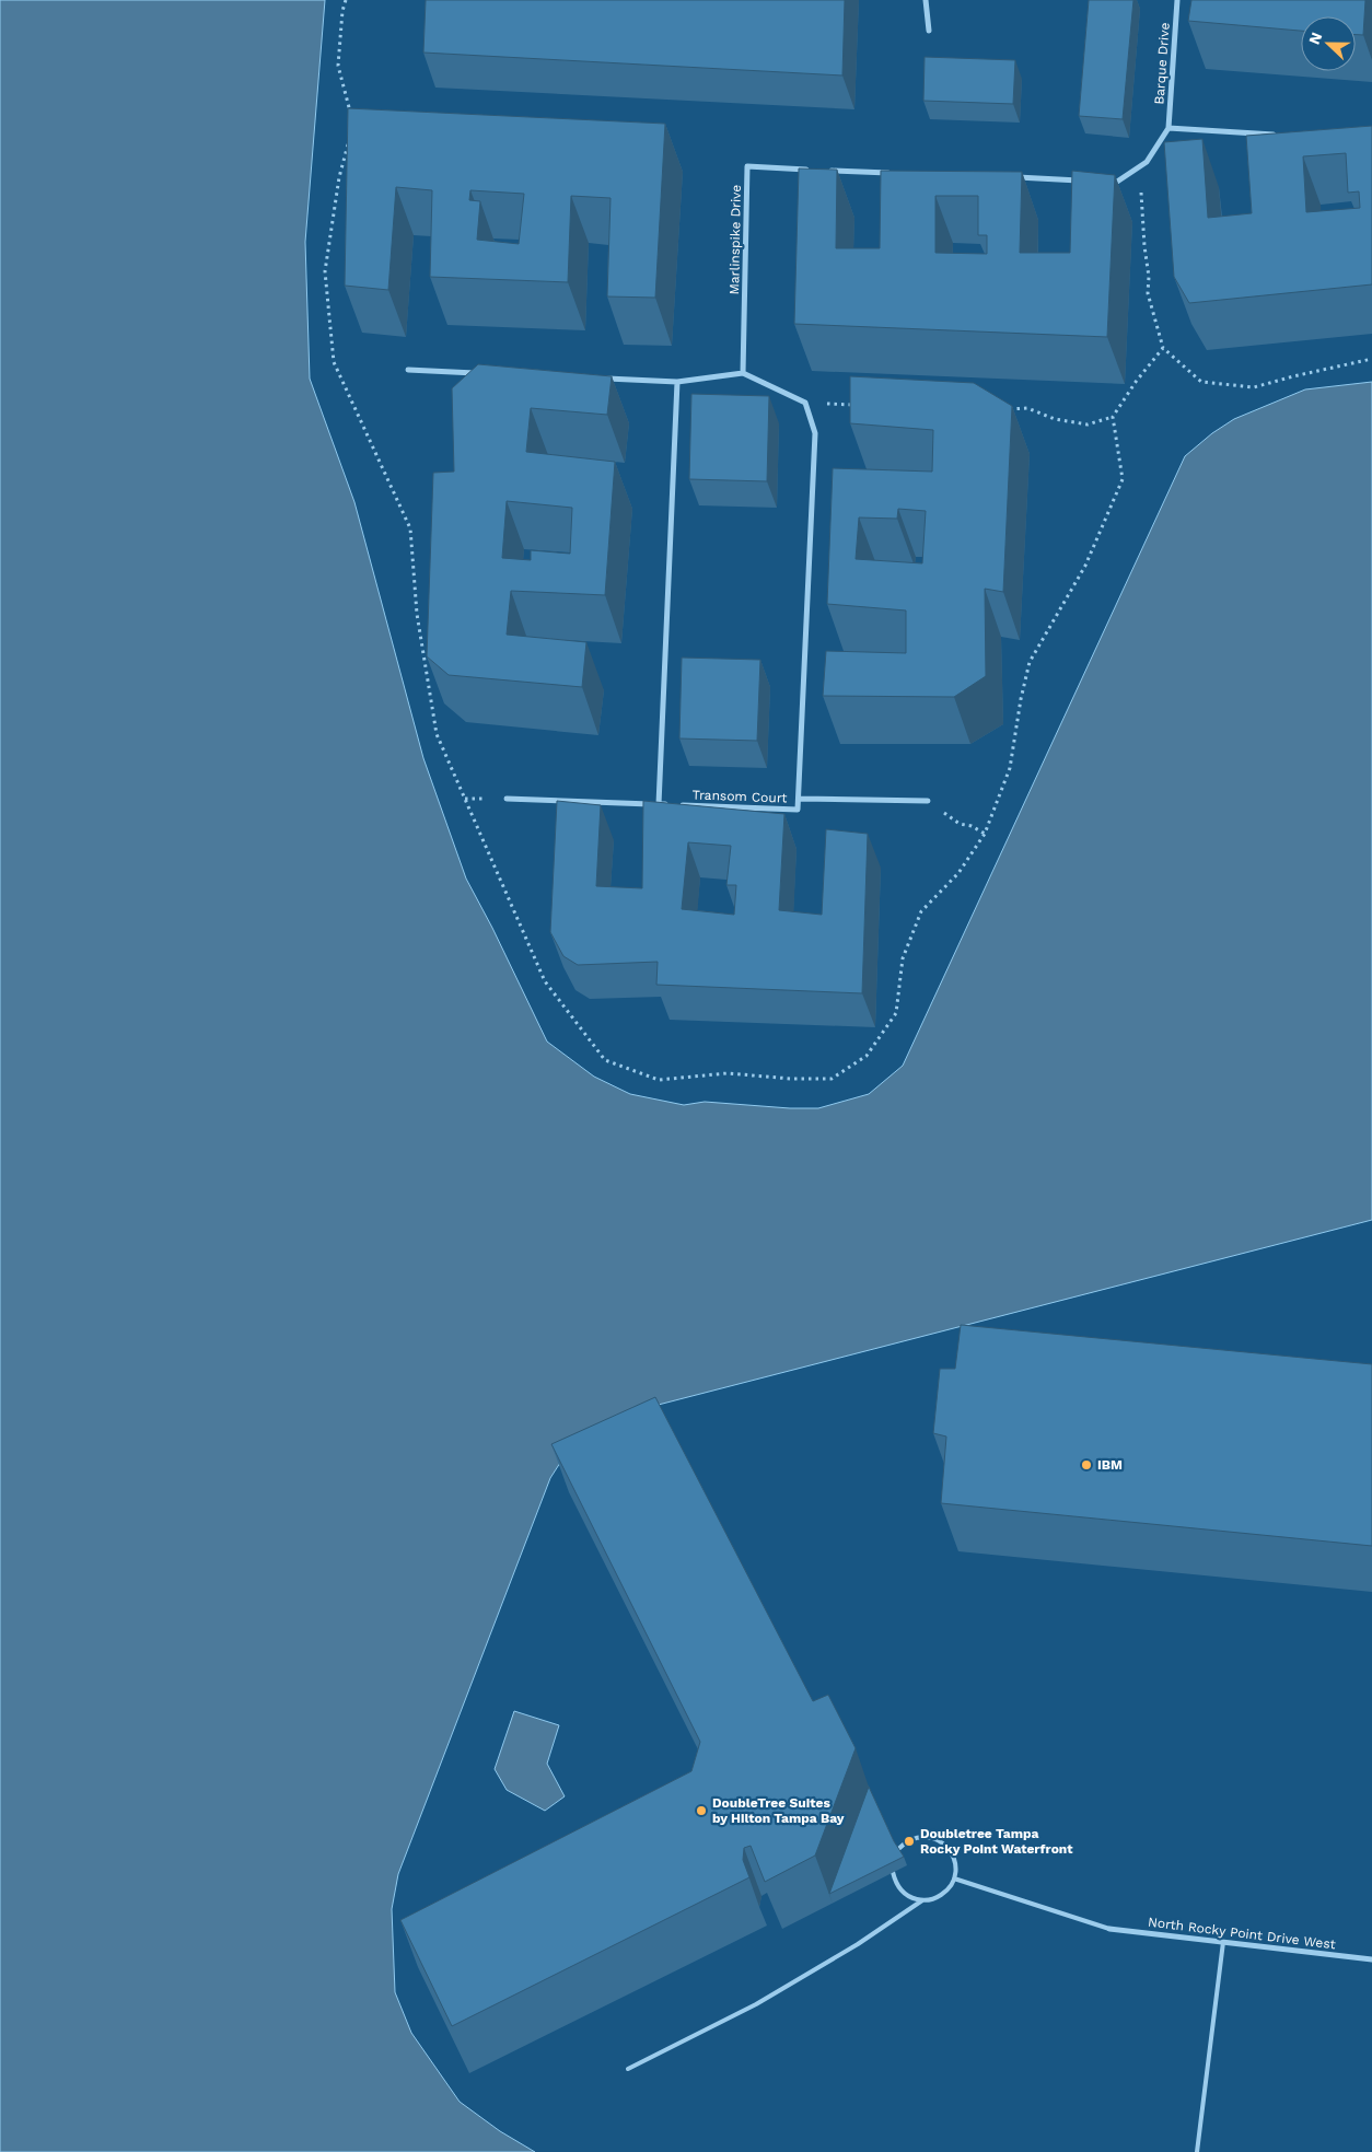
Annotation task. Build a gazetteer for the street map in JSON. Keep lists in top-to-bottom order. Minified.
{"streets":{"street":["Barque Drive","Marlinspike Drive","Transom Court","North Rocky Point Drive West"]},"places":["IBM","DoubleTree Suites by Hilton Tampa Bay","Doubletree Tampa Rocky Point Waterfront"],"north":"left"}
